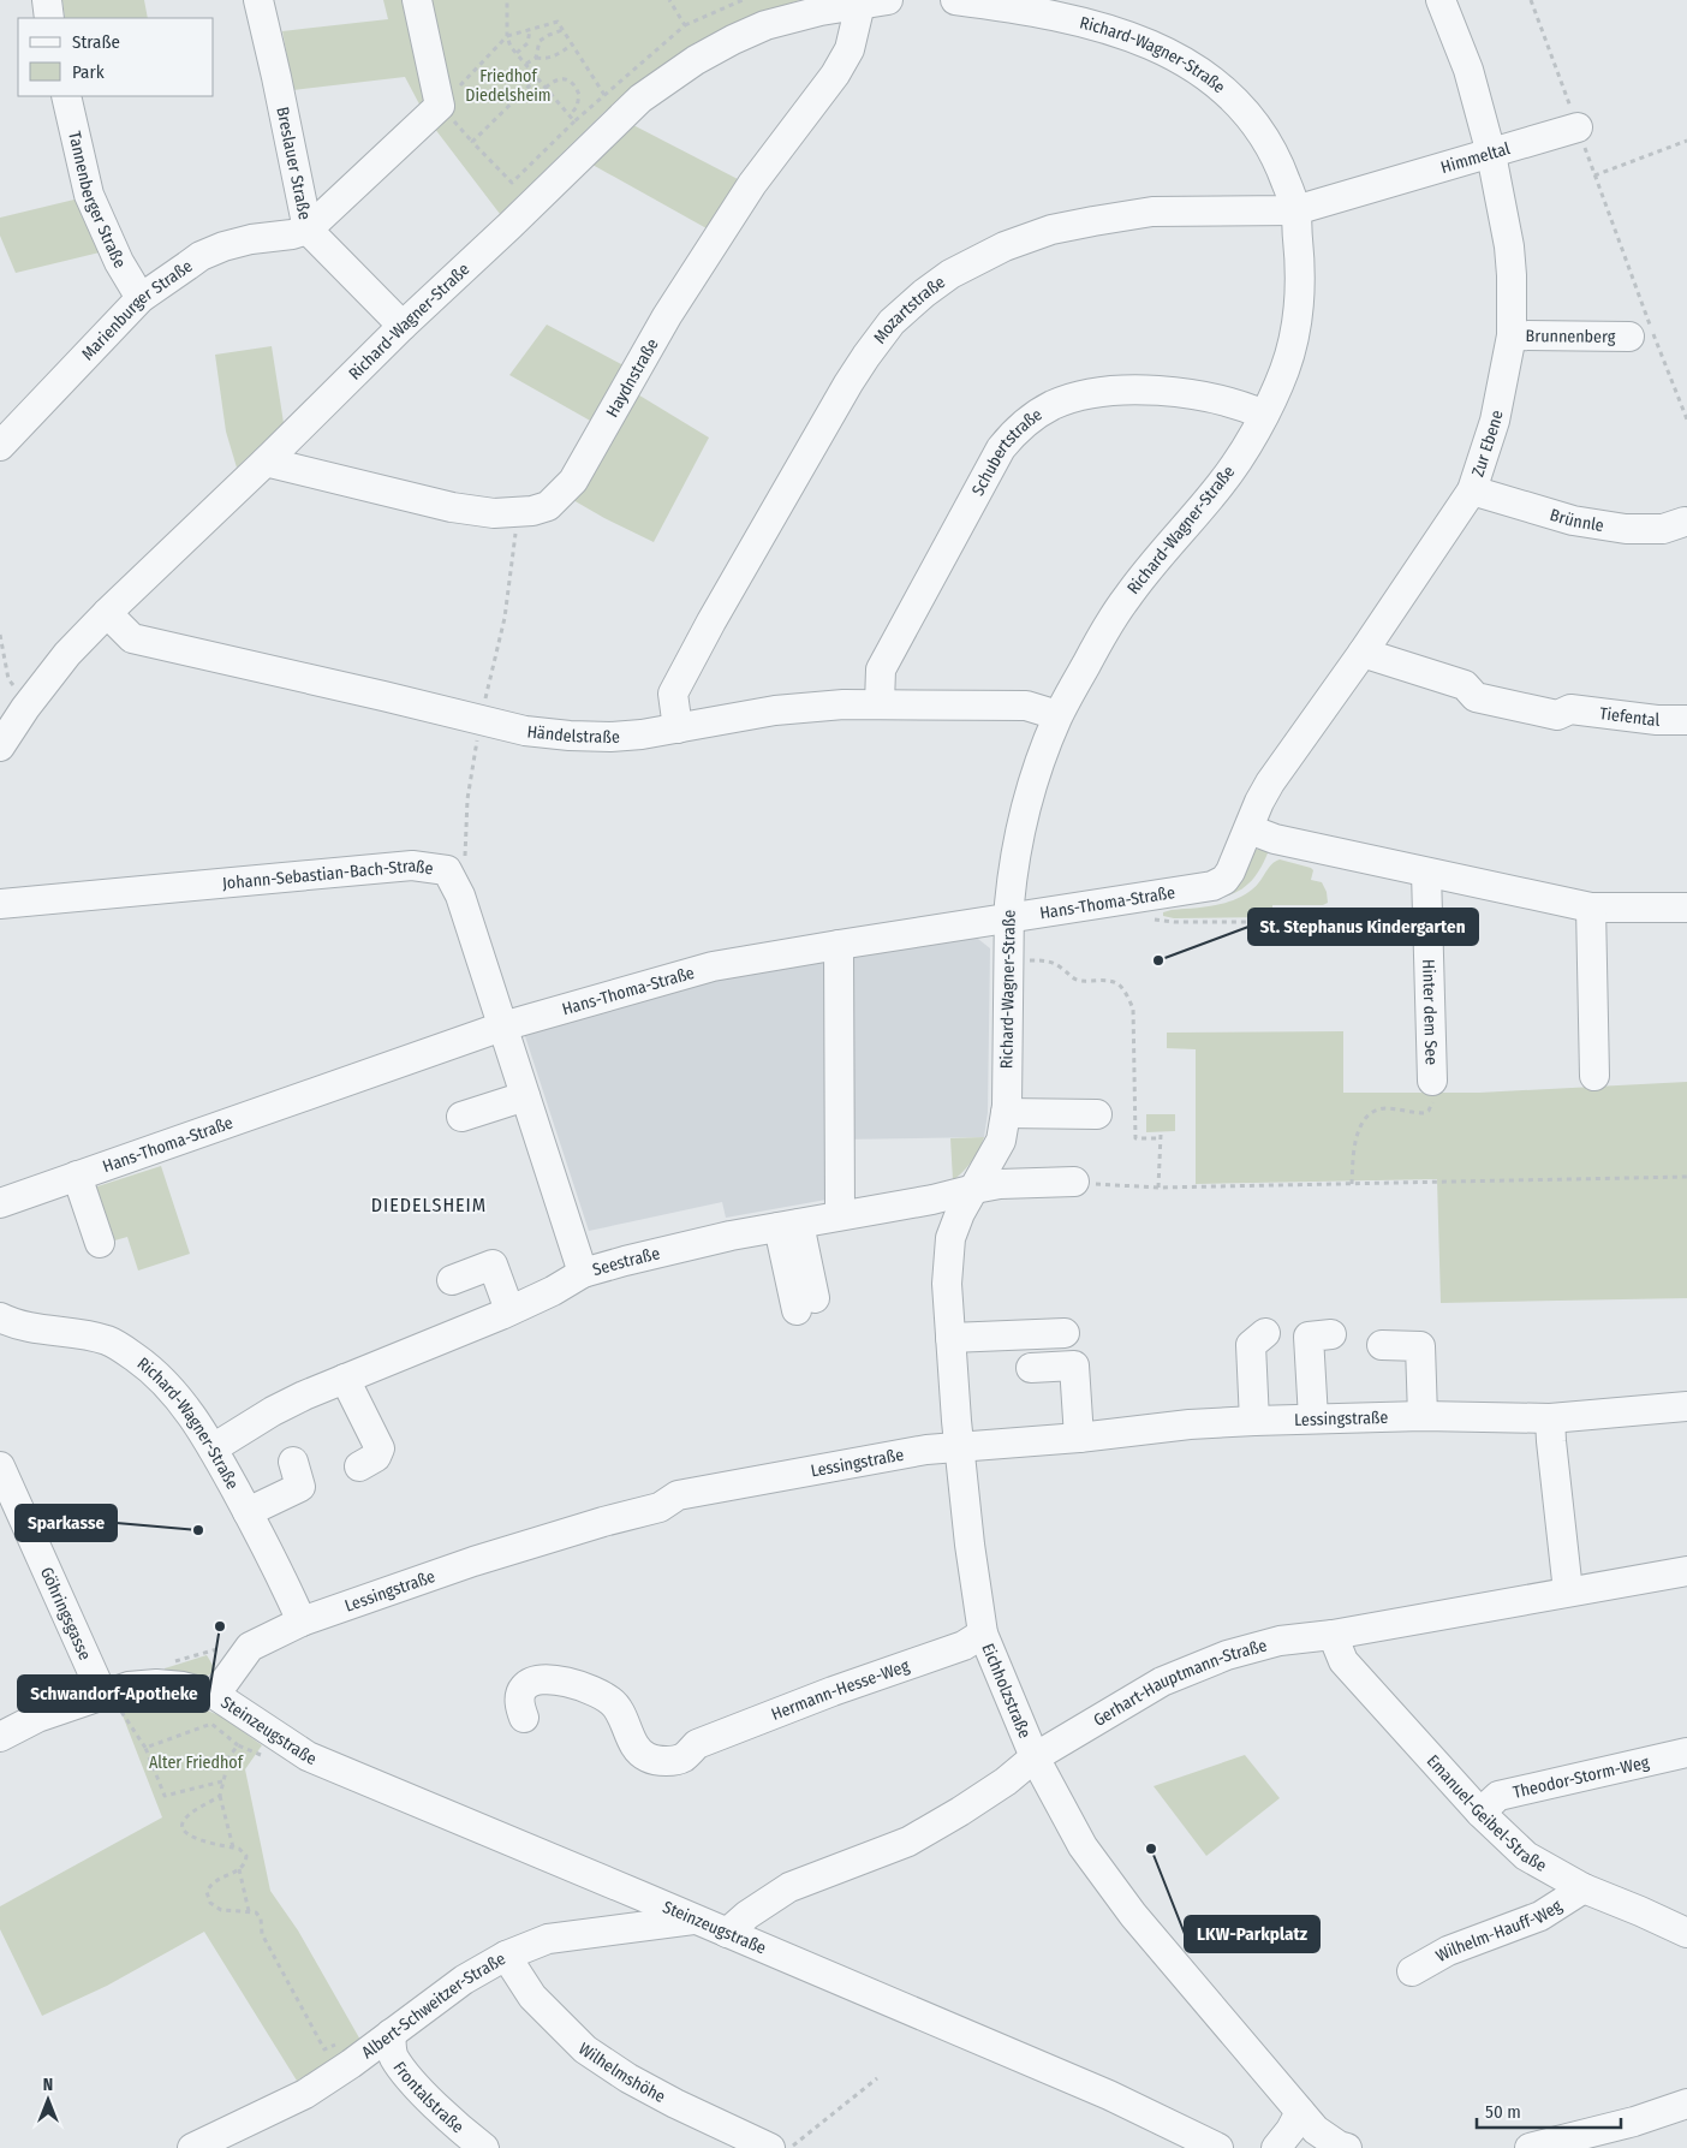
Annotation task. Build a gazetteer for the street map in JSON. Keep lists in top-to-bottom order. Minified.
{"streets":{"street":["Richard-Wagner-Straße","Himmeltal","Breslauer Straße","Tannenberger Straße","Marienburger Straße","Mozartstraße","Brunnenberg","Haydnstraße","Zur Ebene","Schubertstraße","Brünnle","Tiefental","Händelstraße","Johann-Sebastian-Bach-Straße","Hans-Thoma-Straße","Hinter dem See","Seestraße","Lessingstraße","Göhringsgasse","Gerhart-Hauptmann-Straße","Hermann-Hesse-Weg","Eichholzstraße","Steinzeugstraße","Theodor-Storm-Weg","Emanuel-Geibel-Straße","Wilhelm-Hauff-Weg","Albert-Schweitzer-Straße","Wilhelmshöhe","Frontalstraße"]},"crossings":[["Richard-Wagner-Straße","Breslauer Straße"],["Richard-Wagner-Straße","Mozartstraße"],["Richard-Wagner-Straße","Haydnstraße"],["Richard-Wagner-Straße","Schubertstraße"],["Richard-Wagner-Straße","Händelstraße"],["Richard-Wagner-Straße","Hans-Thoma-Straße"],["Richard-Wagner-Straße","Seestraße"],["Richard-Wagner-Straße","Lessingstraße"],["Richard-Wagner-Straße","Eichholzstraße"],["Himmeltal","Mozartstraße"],["Himmeltal","Zur Ebene"],["Breslauer Straße","Marienburger Straße"],["Tannenberger Straße","Marienburger Straße"],["Mozartstraße","Händelstraße"],["Brunnenberg","Zur Ebene"],["Zur Ebene","Brünnle"],["Zur Ebene","Tiefental"],["Zur Ebene","Hans-Thoma-Straße"],["Schubertstraße","Händelstraße"],["Johann-Sebastian-Bach-Straße","Hans-Thoma-Straße"],["Johann-Sebastian-Bach-Straße","Seestraße"],["Seestraße","Eichholzstraße"],["Lessingstraße","Eichholzstraße"],["Lessingstraße","Steinzeugstraße"],["Göhringsgasse","Steinzeugstraße"],["Gerhart-Hauptmann-Straße","Eichholzstraße"],["Gerhart-Hauptmann-Straße","Steinzeugstraße"],["Gerhart-Hauptmann-Straße","Emanuel-Geibel-Straße"],["Hermann-Hesse-Weg","Eichholzstraße"],["Steinzeugstraße","Albert-Schweitzer-Straße"],["Theodor-Storm-Weg","Emanuel-Geibel-Straße"],["Emanuel-Geibel-Straße","Wilhelm-Hauff-Weg"],["Albert-Schweitzer-Straße","Wilhelmshöhe"],["Albert-Schweitzer-Straße","Frontalstraße"]],"districts":["DIEDELSHEIM"],"parks":["Friedhof Diedelsheim","Alter Friedhof"],"places":["St. Stephanus Kindergarten","Sparkasse","Schwandorf-Apotheke","LKW-Parkplatz"],"legend":["Straße","Park"],"scale_bar":"50 m","north":"top"}
